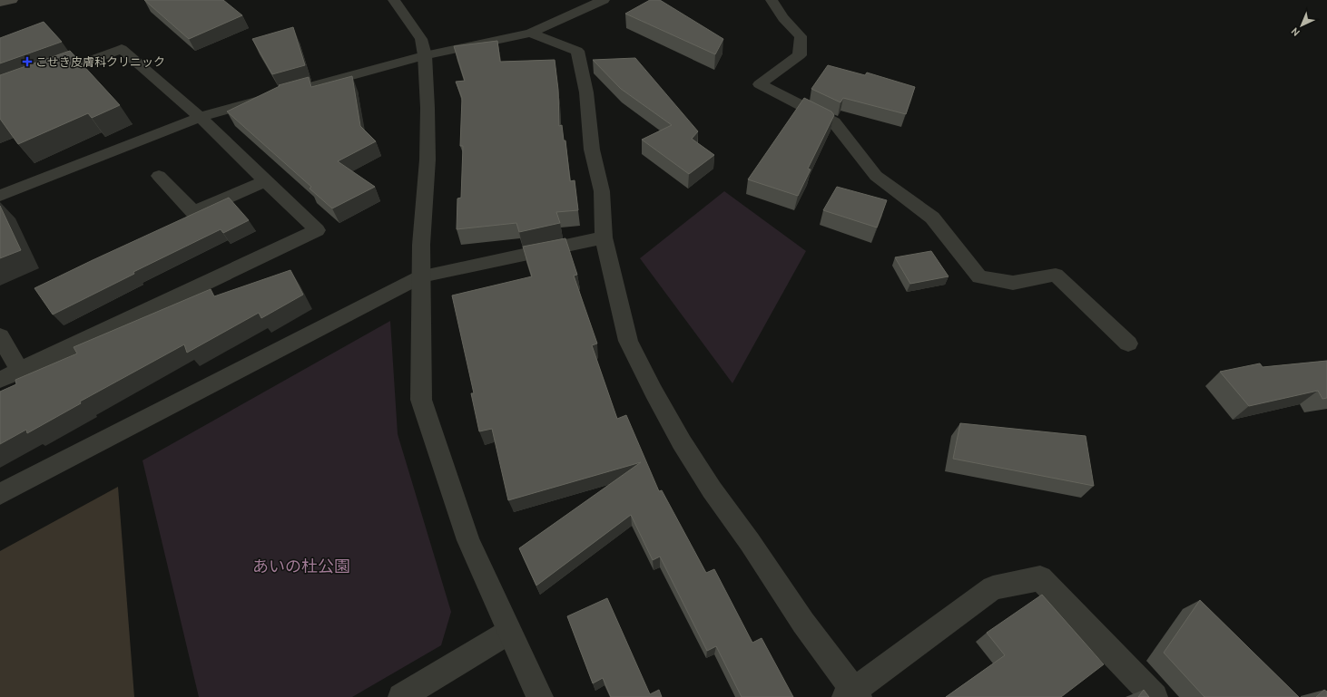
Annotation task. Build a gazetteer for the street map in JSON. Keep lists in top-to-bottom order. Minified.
{"parks":["あいの杜公園"],"places":{"health":["こせき皮膚科クリニック"]},"north":"bottom left"}
